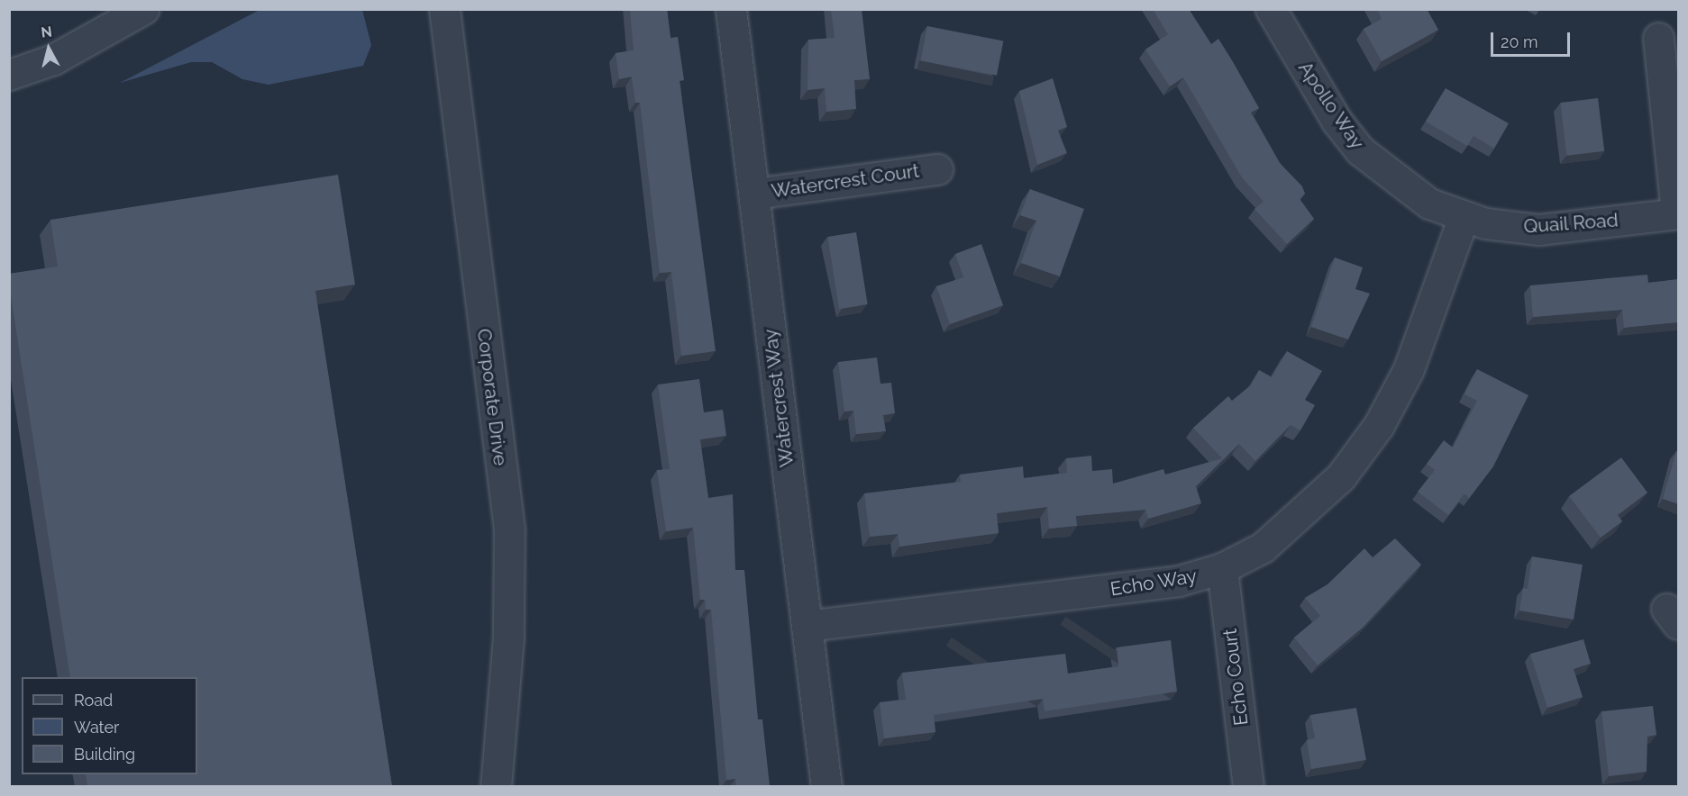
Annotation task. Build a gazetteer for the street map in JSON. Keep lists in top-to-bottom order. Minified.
{"streets":{"street":["Apollo Way","Watercrest Court","Quail Road","Corporate Drive","Watercrest Way","Echo Way","Echo Court"]},"crossings":[["Apollo Way","Quail Road"],["Apollo Way","Echo Way"],["Watercrest Court","Watercrest Way"],["Quail Road","Echo Way"],["Watercrest Way","Echo Way"],["Echo Way","Echo Court"]],"legend":["Road","Water","Building"],"scale_bar":"20 m","north":"top"}
